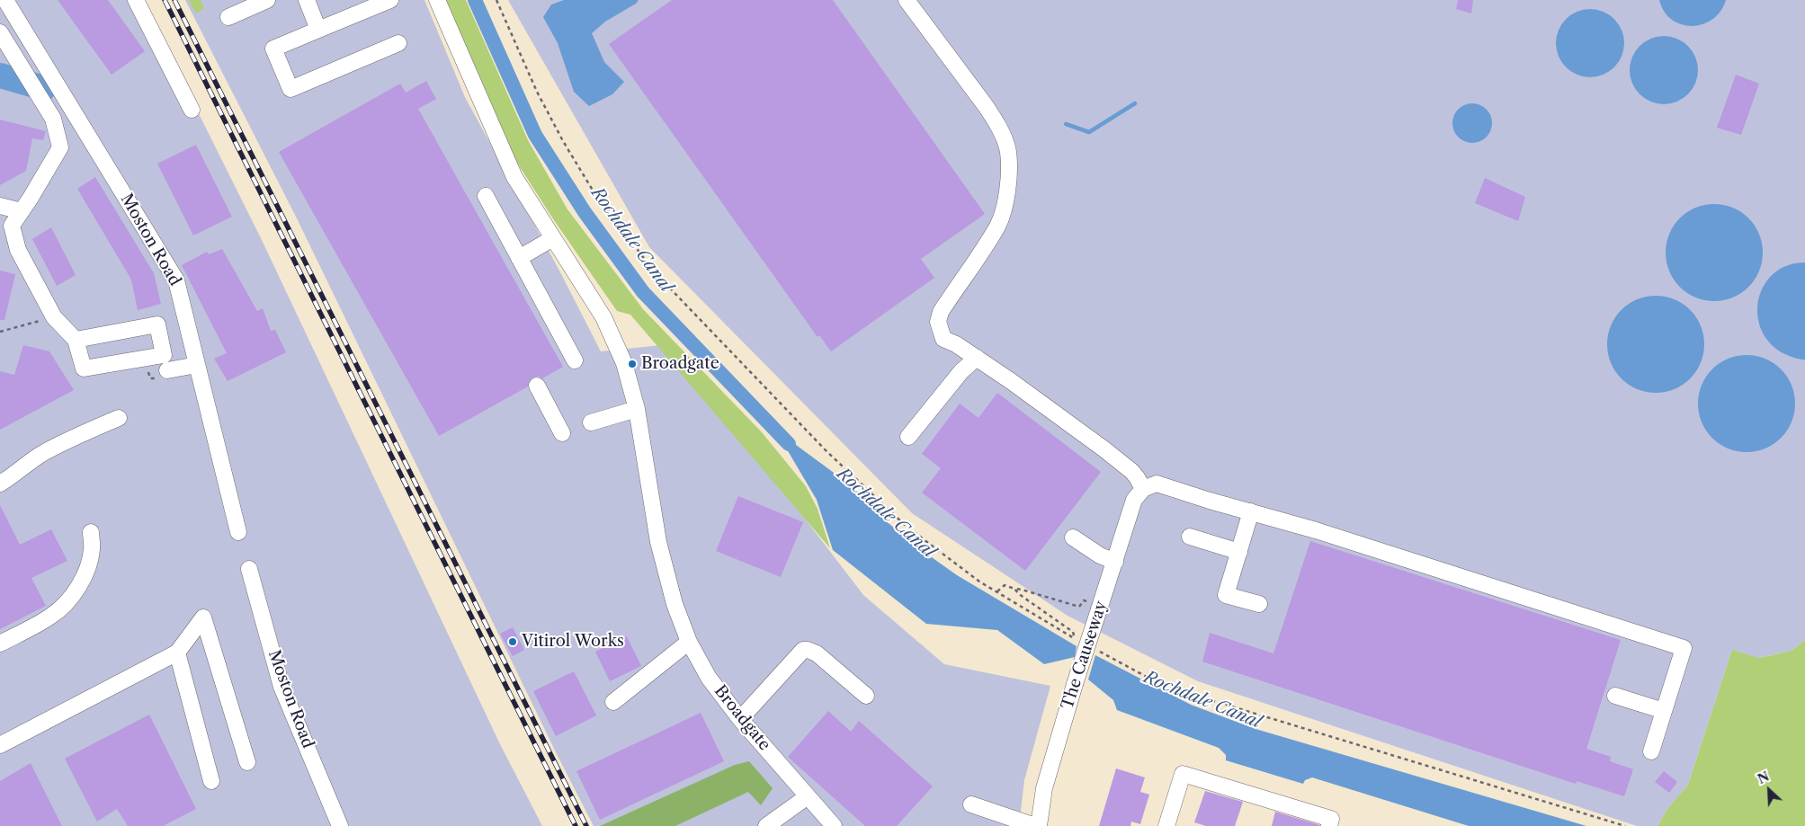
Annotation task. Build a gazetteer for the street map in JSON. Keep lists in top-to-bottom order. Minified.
{"streets":{"street":["Moston Road","The Causeway","Broadgate"]},"water":["Rochdale Canal"],"places":["Broadgate","Vitirol Works"],"north":"top left"}
